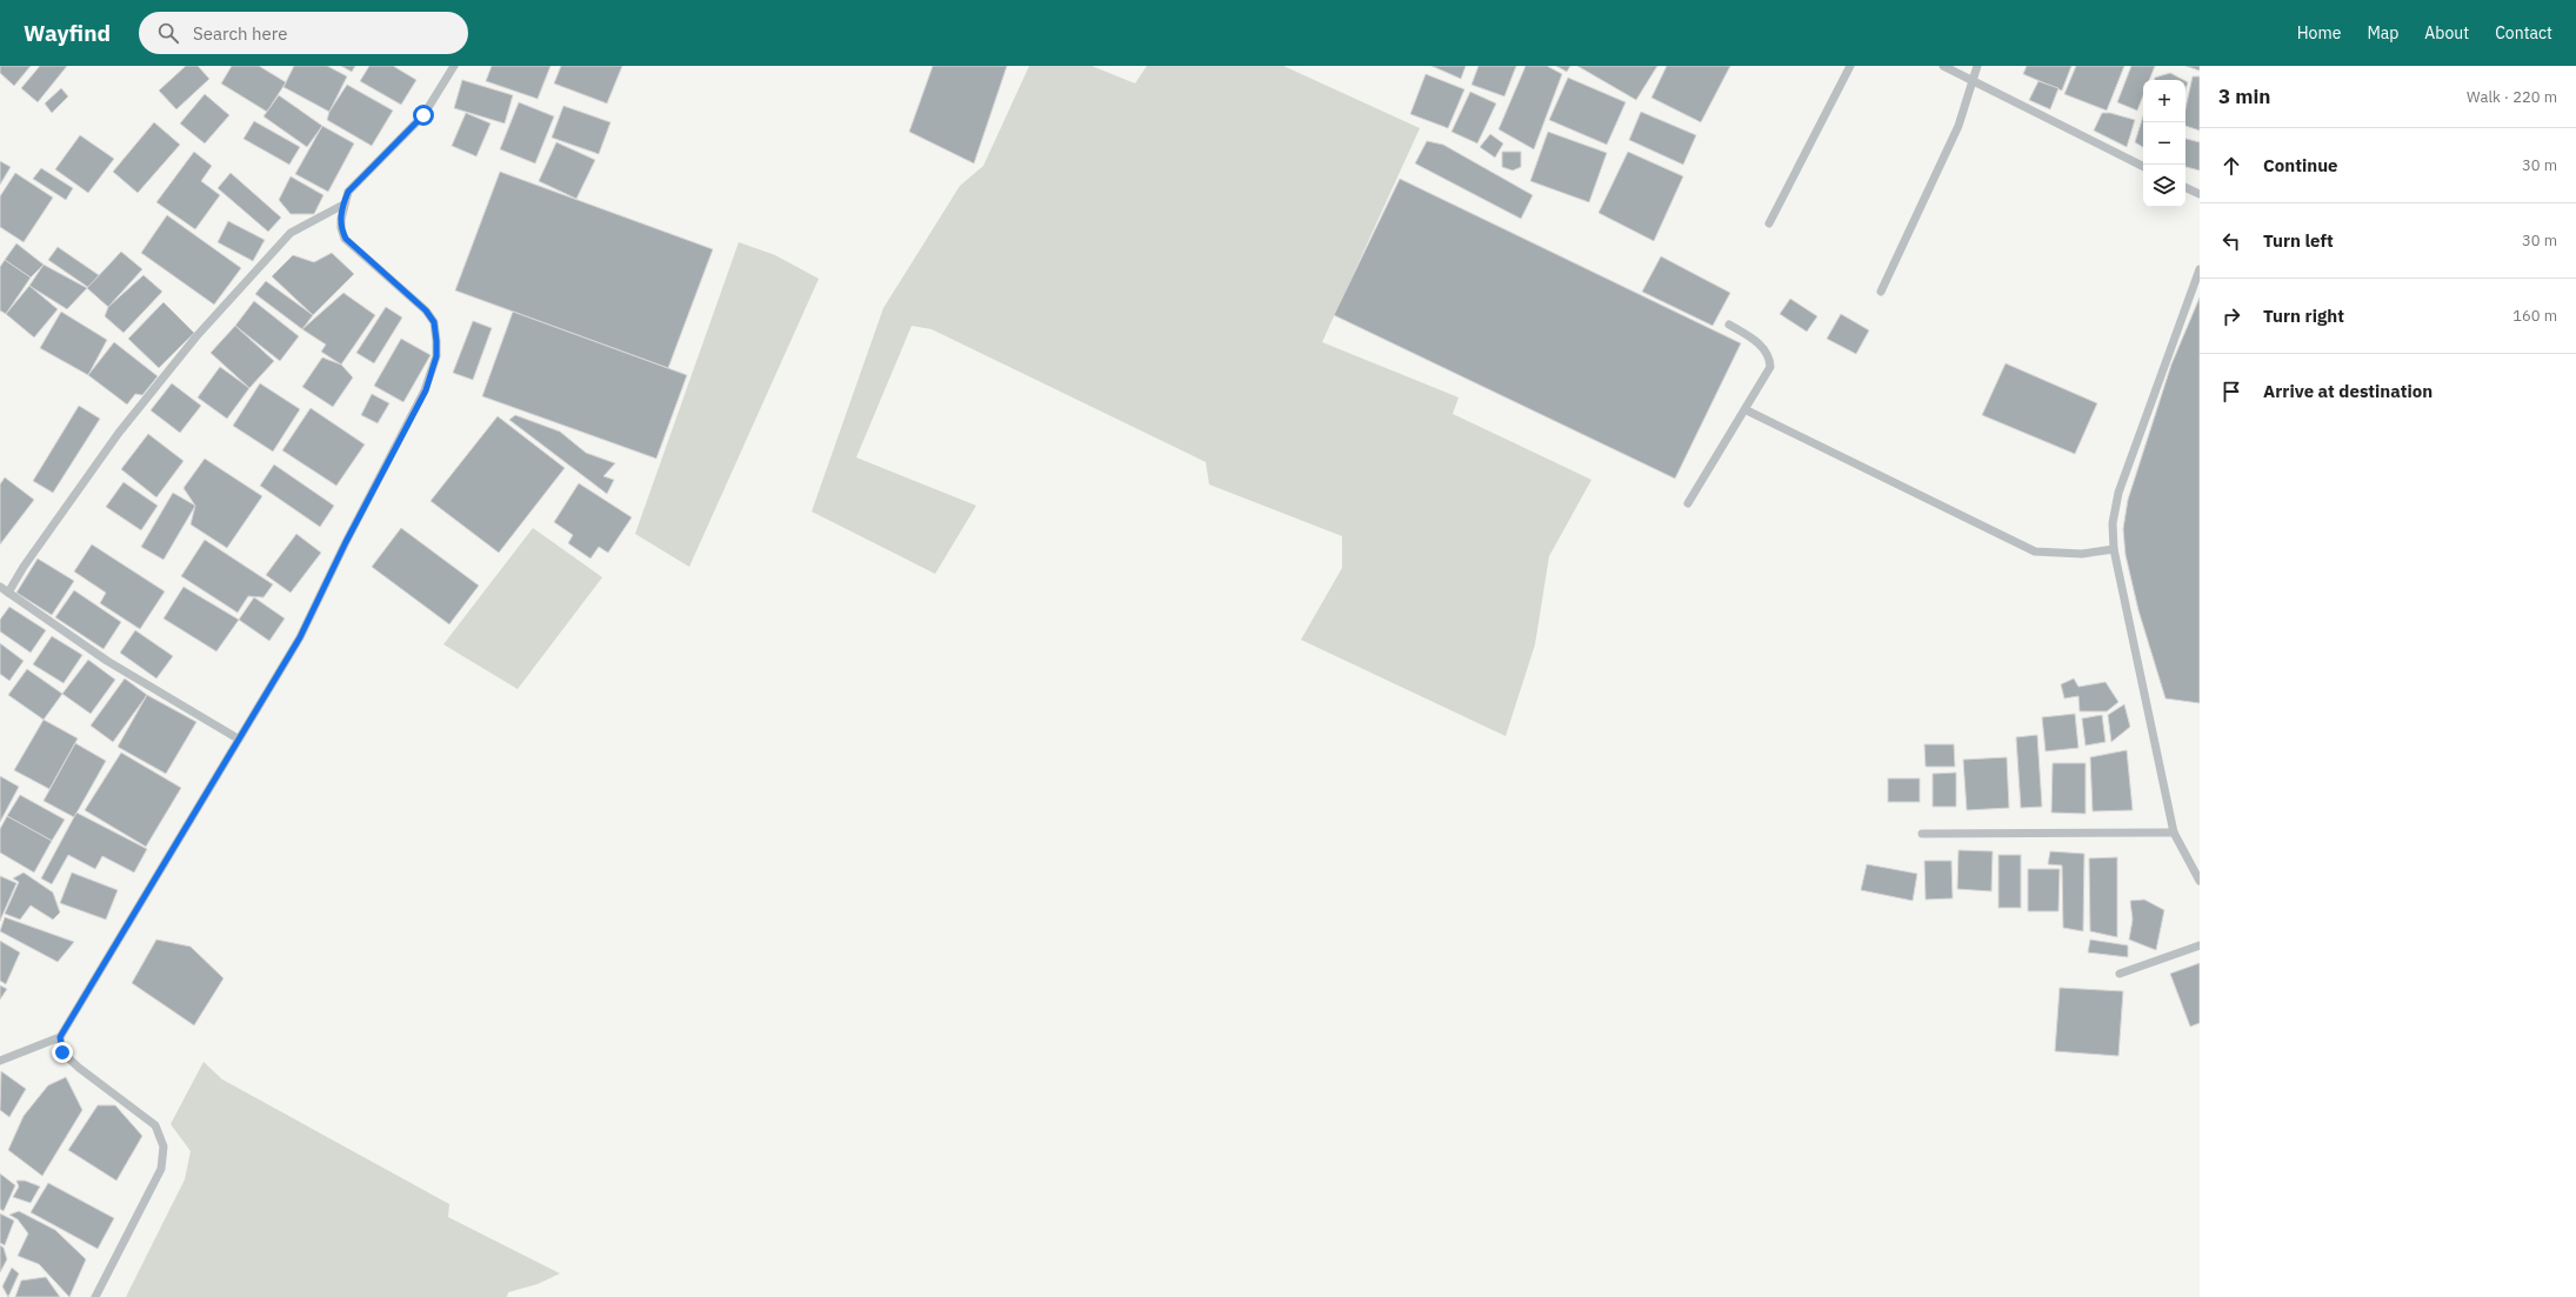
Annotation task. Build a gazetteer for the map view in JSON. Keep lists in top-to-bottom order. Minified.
{"page":{"header":"Wayfind","search":"Search here","nav":["Home","Map","About","Contact"],"heading":["3 min","Walk · 220 m"],"map_buttons":["+","−"],"list":[["Continue","30 m"],["Turn left","30 m"],["Turn right","160 m"],"Arrive at destination"]}}
